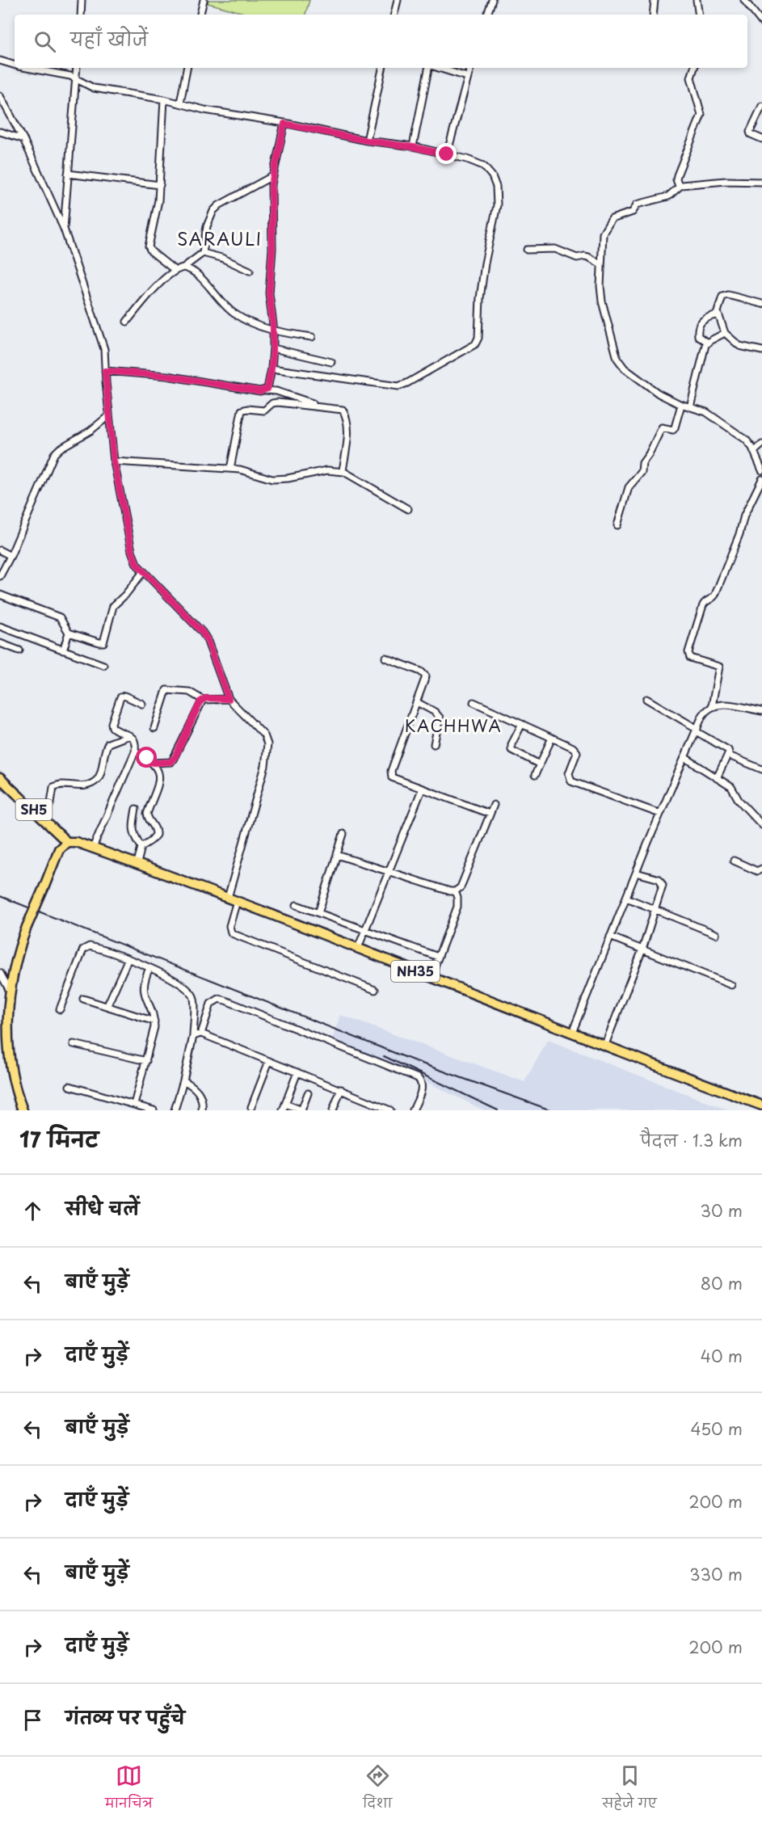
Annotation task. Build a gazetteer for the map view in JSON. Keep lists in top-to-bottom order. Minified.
{"streets":{"main road":["SH5","NH35"]},"crossings":[["SH5","NH35"]],"districts":["SARAULI","KACHHWA"],"page":{"search":"यहाँ खोजें","heading":["17 मिनट","पैदल · 1.3 km"],"list":[["सीधे चलें","30 m"],["बाएँ मुड़ें","80 m"],["दाएँ मुड़ें","40 m"],["बाएँ मुड़ें","450 m"],["दाएँ मुड़ें","200 m"],["बाएँ मुड़ें","330 m"],["दाएँ मुड़ें","200 m"],"गंतव्य पर पहुँचे"],"nav":["मानचित्र","दिशा","सहेजे गए"]}}
